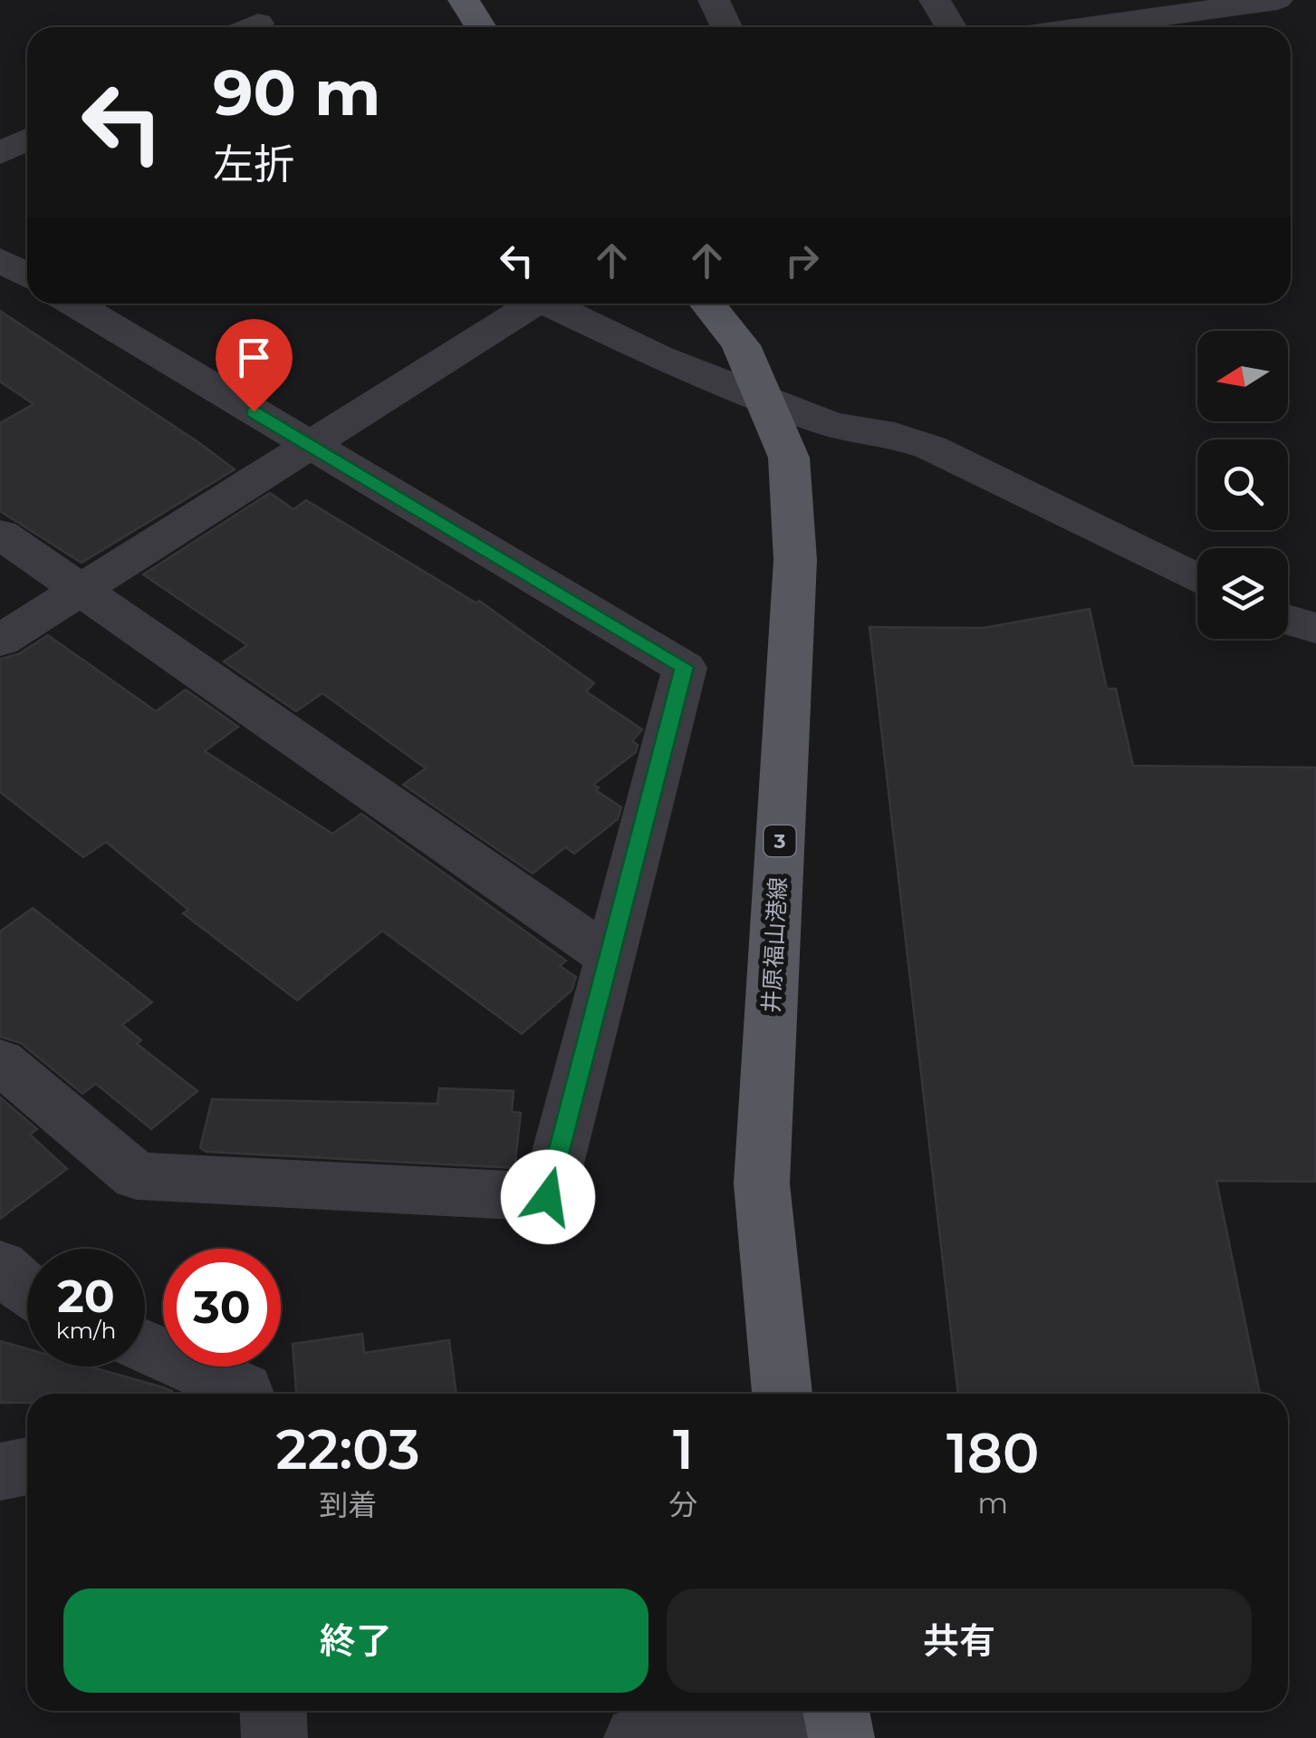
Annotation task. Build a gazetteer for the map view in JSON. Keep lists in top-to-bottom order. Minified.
{"streets":{"main road":["3","井原福山港線"]},"north":"left","page":{"turn":["90 m","左折"],"speed":"20 km/h","limit":"30","eta":["22:03","到着","1","分","180","m"],"buttons":["終了","共有"]}}
